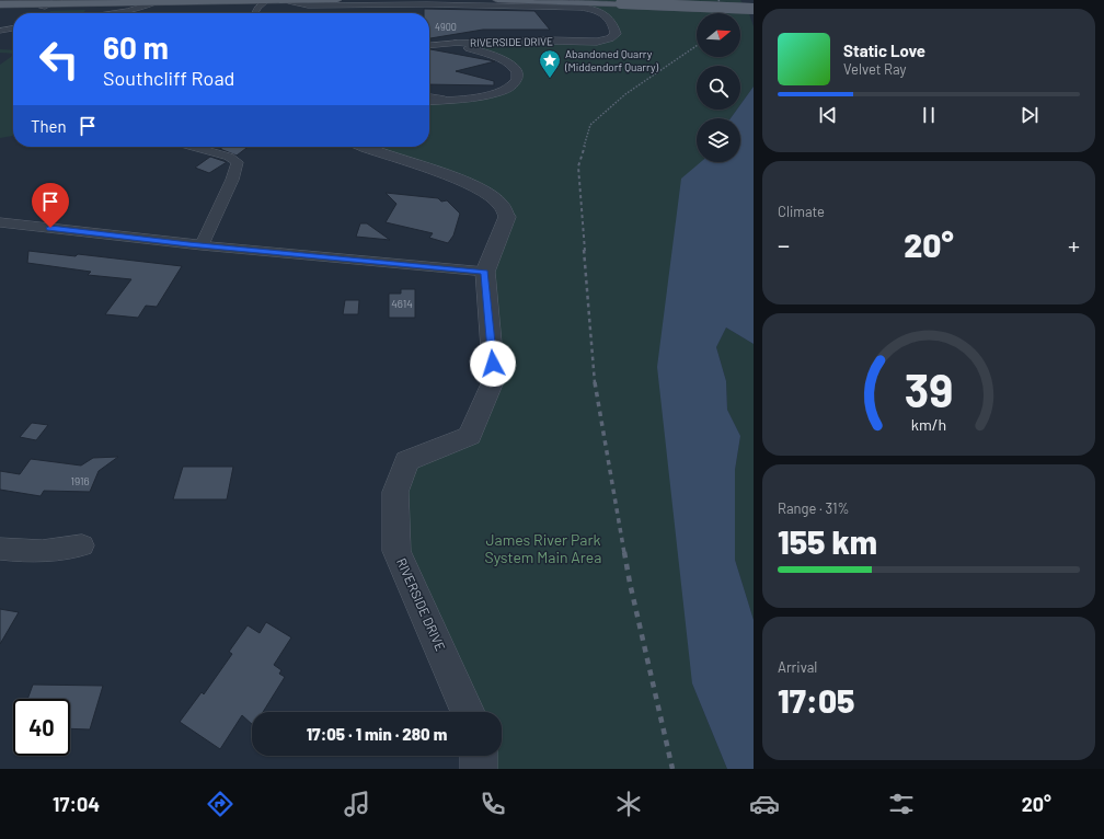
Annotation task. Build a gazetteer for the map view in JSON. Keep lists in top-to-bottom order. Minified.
{"streets":{"street":["RIVERSIDE DRIVE"]},"parks":["James River Park System Main Area"],"places":{"place":["Abandoned Quarry (Middendorf Quarry)"]},"house_numbers":["4900","4614","1916"],"north":"right","page":{"turn":["60 m","Southcliff Road"],"song":["Static Love","Velvet Ray"],"then":"Then","tile":["Climate",["Range · 31%","155 km"],["Arrival","17:05"]],"heat":["−","20°","+"],"limit":"40","trip":"17:05 · 1 min · 280 m","tabs":["17:04","20°"],"gauge":["39","km/h"]}}
